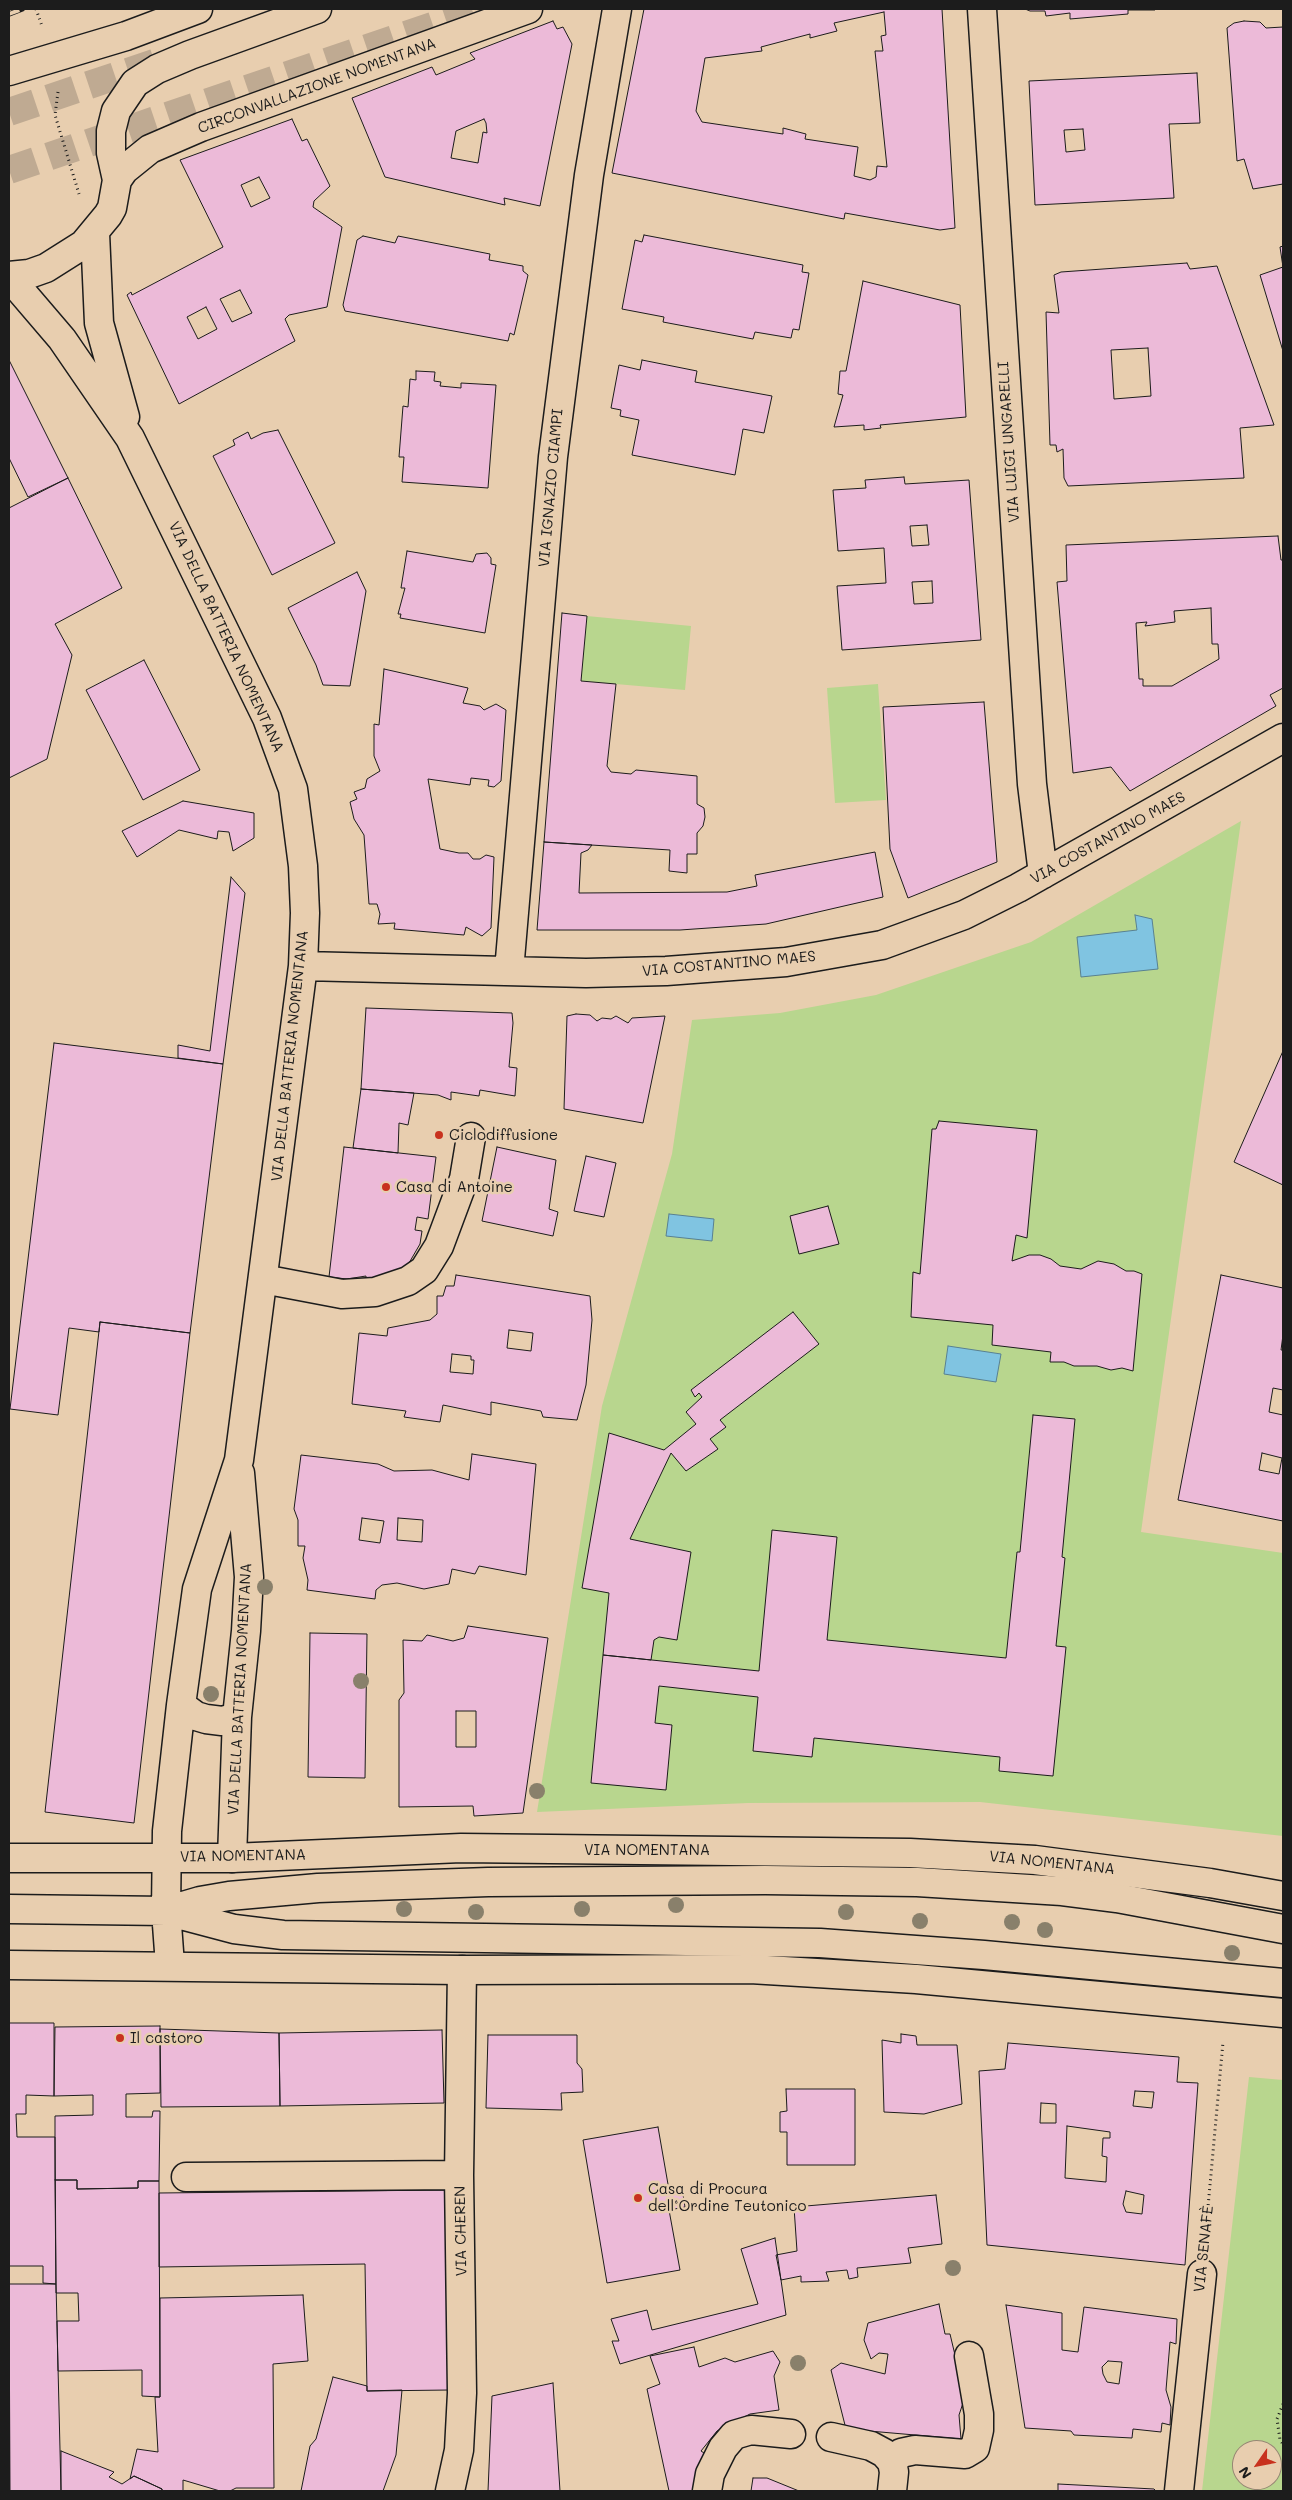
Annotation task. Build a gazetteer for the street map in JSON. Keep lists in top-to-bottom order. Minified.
{"streets":{"street":["CIRCONVALLAZIONE NOMENTANA","VIA LUIGI UNGARELLI","VIA IGNAZIO CIAMPI","VIA DELLA BATTERIA NOMENTANA","VIA COSTANTINO MAES","VIA NOMENTANA","VIA CHEREN","VIA SENAFÈ"]},"crossings":[["VIA LUIGI UNGARELLI","VIA COSTANTINO MAES"],["VIA IGNAZIO CIAMPI","VIA COSTANTINO MAES"],["VIA DELLA BATTERIA NOMENTANA","VIA COSTANTINO MAES"],["VIA DELLA BATTERIA NOMENTANA","VIA NOMENTANA"]],"places":["Ciclodiffusione","Casa di Antoine","Il castoro","Casa di Procura dell‘Ordine Teutonico"],"north":"bottom left"}
